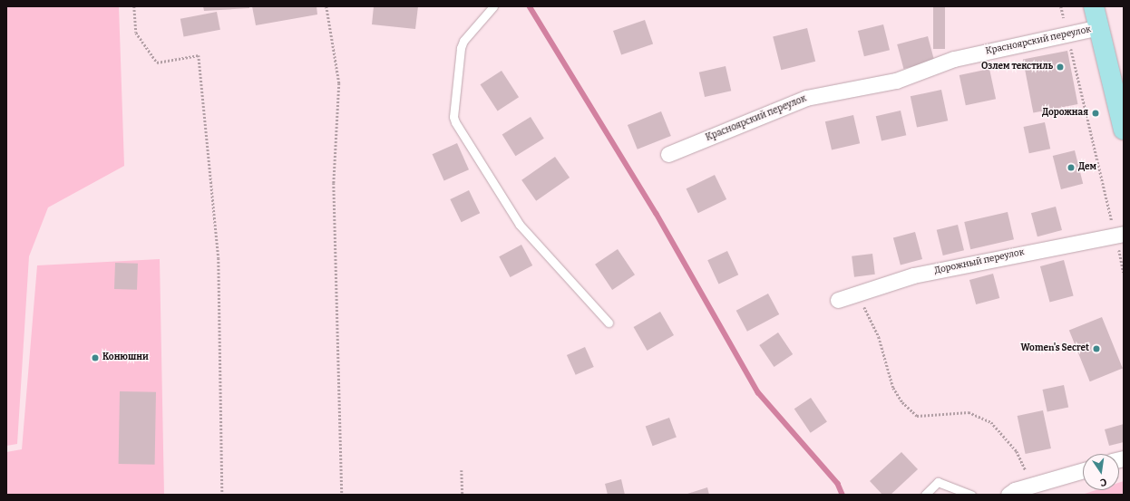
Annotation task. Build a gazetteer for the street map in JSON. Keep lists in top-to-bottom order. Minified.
{"streets":{"street":["Красноярский переулок","Дорожный переулок"]},"places":["Озлем текстиль","Дорожная","Дем","Women's Secret","Конюшни"],"north":"bottom"}
